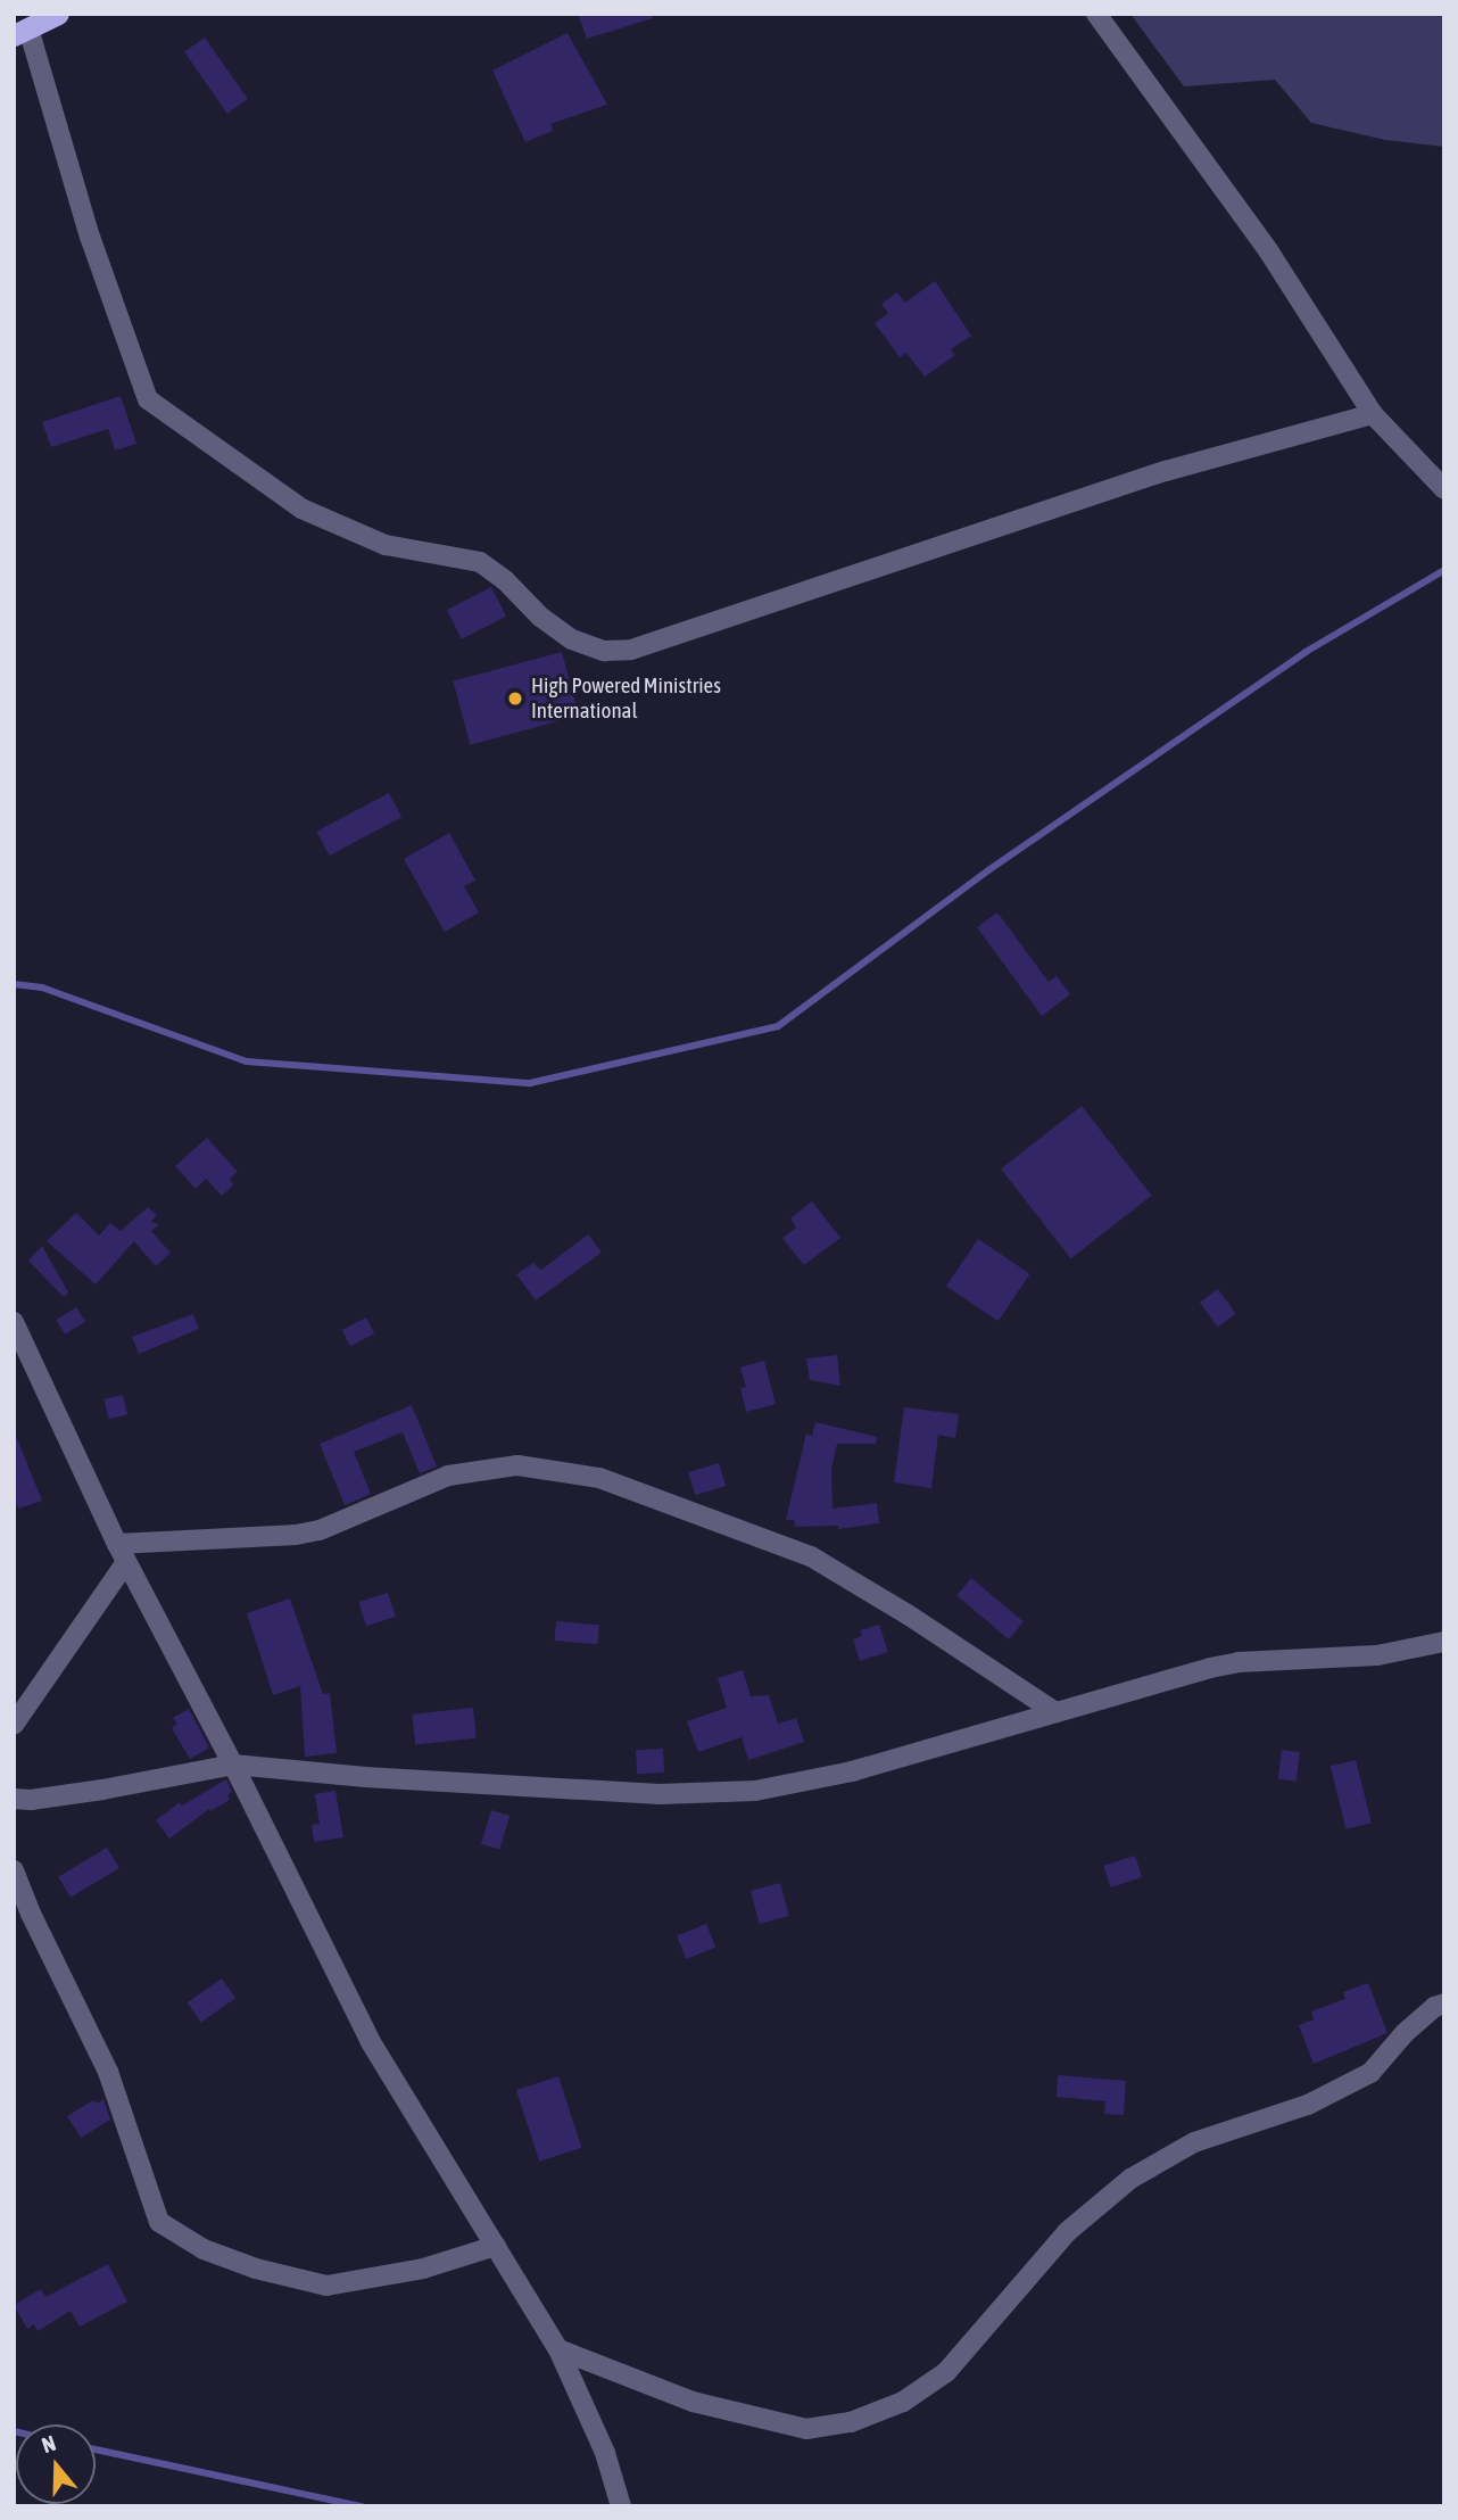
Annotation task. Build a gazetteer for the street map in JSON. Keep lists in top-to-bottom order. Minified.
{"places":["High Powered Ministries International"],"north":"top"}
